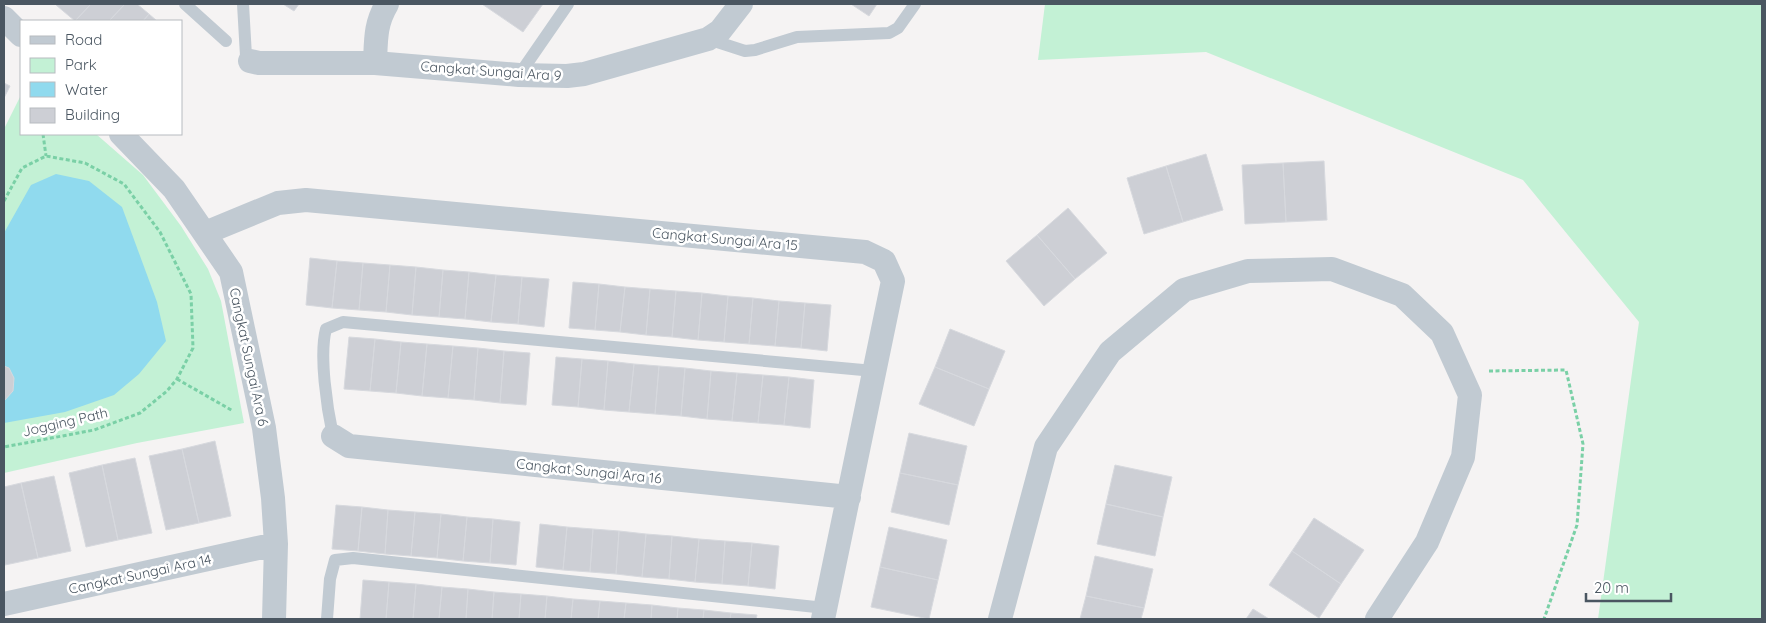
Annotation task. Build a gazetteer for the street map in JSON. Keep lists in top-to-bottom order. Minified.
{"streets":{"street":["Cangkat Sungai Ara 9","Cangkat Sungai Ara 15","Cangkat Sungai Ara 6","Cangkat Sungai Ara 16","Cangkat Sungai Ara 14"],"path":["Jogging Path"]},"crossings":[["Cangkat Sungai Ara 15","Cangkat Sungai Ara 6"],["Cangkat Sungai Ara 15","Cangkat Sungai Ara 16"],["Cangkat Sungai Ara 6","Cangkat Sungai Ara 14"]],"legend":["Road","Park","Water","Building"],"scale_bar":"20 m"}
